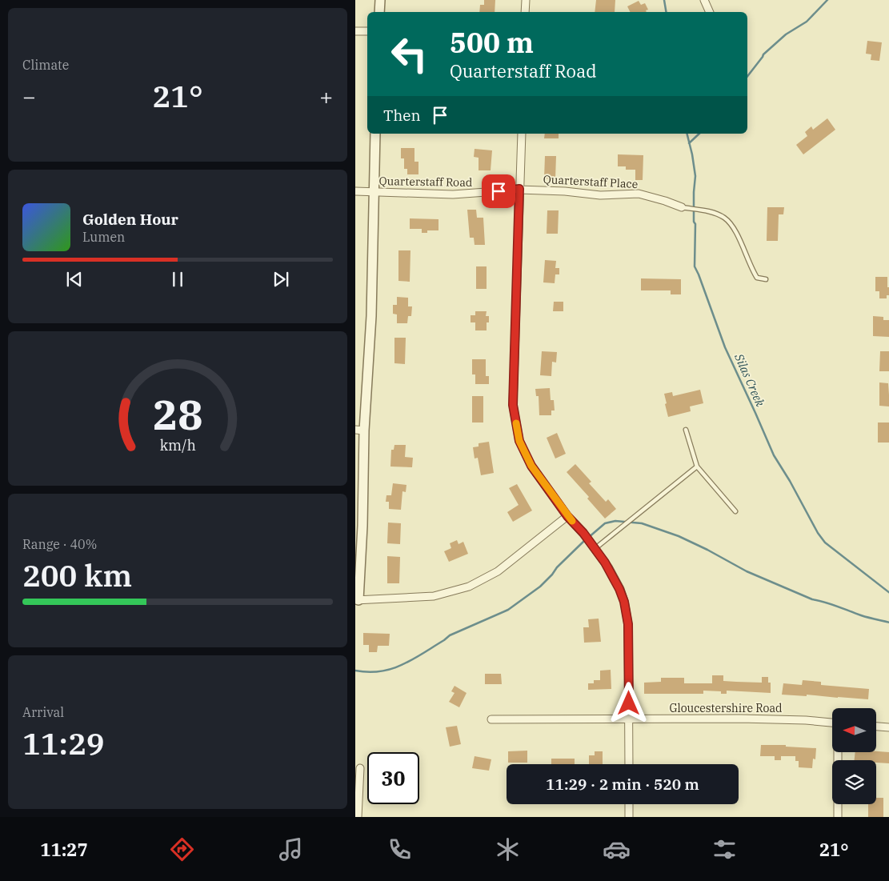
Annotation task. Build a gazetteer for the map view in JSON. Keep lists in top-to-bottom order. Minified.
{"streets":{"street":["Quarterstaff Road","Quarterstaff Place","Gloucestershire Road"]},"crossings":[["Quarterstaff Road","Quarterstaff Place"]],"water":["Silas Creek"],"north":"left","page":{"tile":["Climate",["Range · 40%","200 km"],["Arrival","11:29"]],"turn":["500 m","Quarterstaff Road"],"heat":["−","21°","+"],"then":"Then","song":["Golden Hour","Lumen"],"limit":"30","trip":"11:29 · 2 min · 520 m","tabs":["11:27","21°"],"gauge":["28","km/h"]}}
